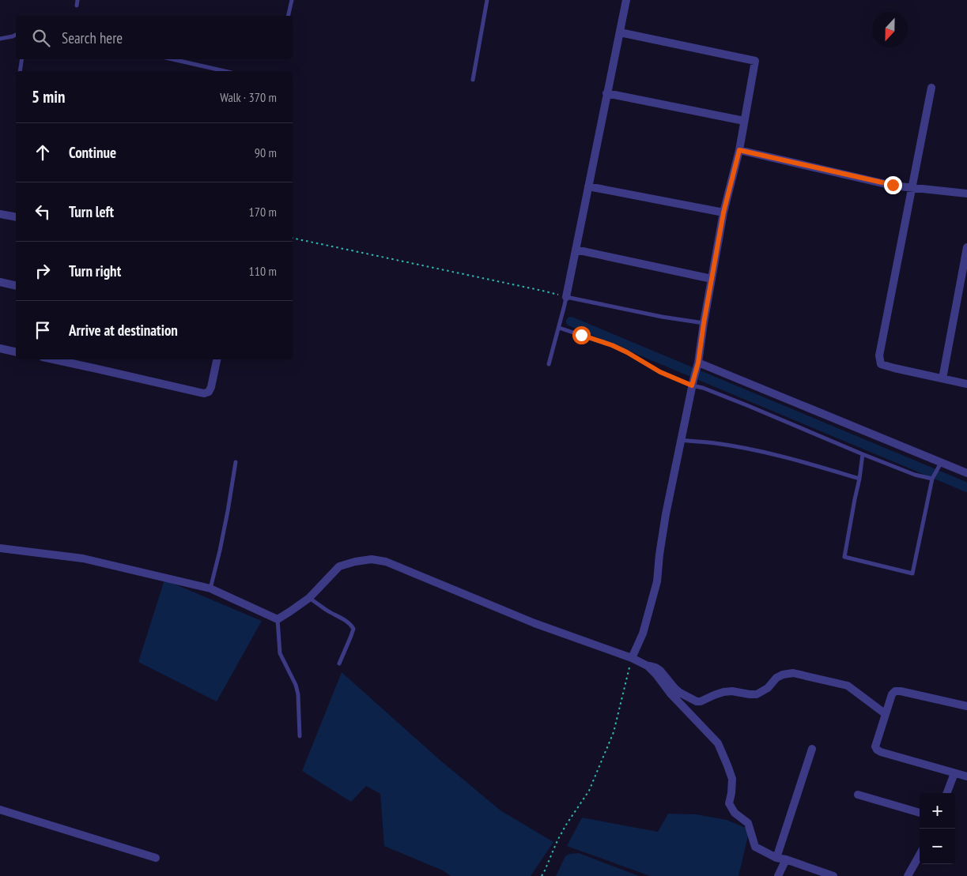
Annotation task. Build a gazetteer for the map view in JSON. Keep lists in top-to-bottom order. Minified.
{"north":"bottom","page":{"search":"Search here","heading":["5 min","Walk · 370 m"],"list":[["Continue","90 m"],["Turn left","170 m"],["Turn right","110 m"],"Arrive at destination"],"map_buttons":["+","−"]}}
